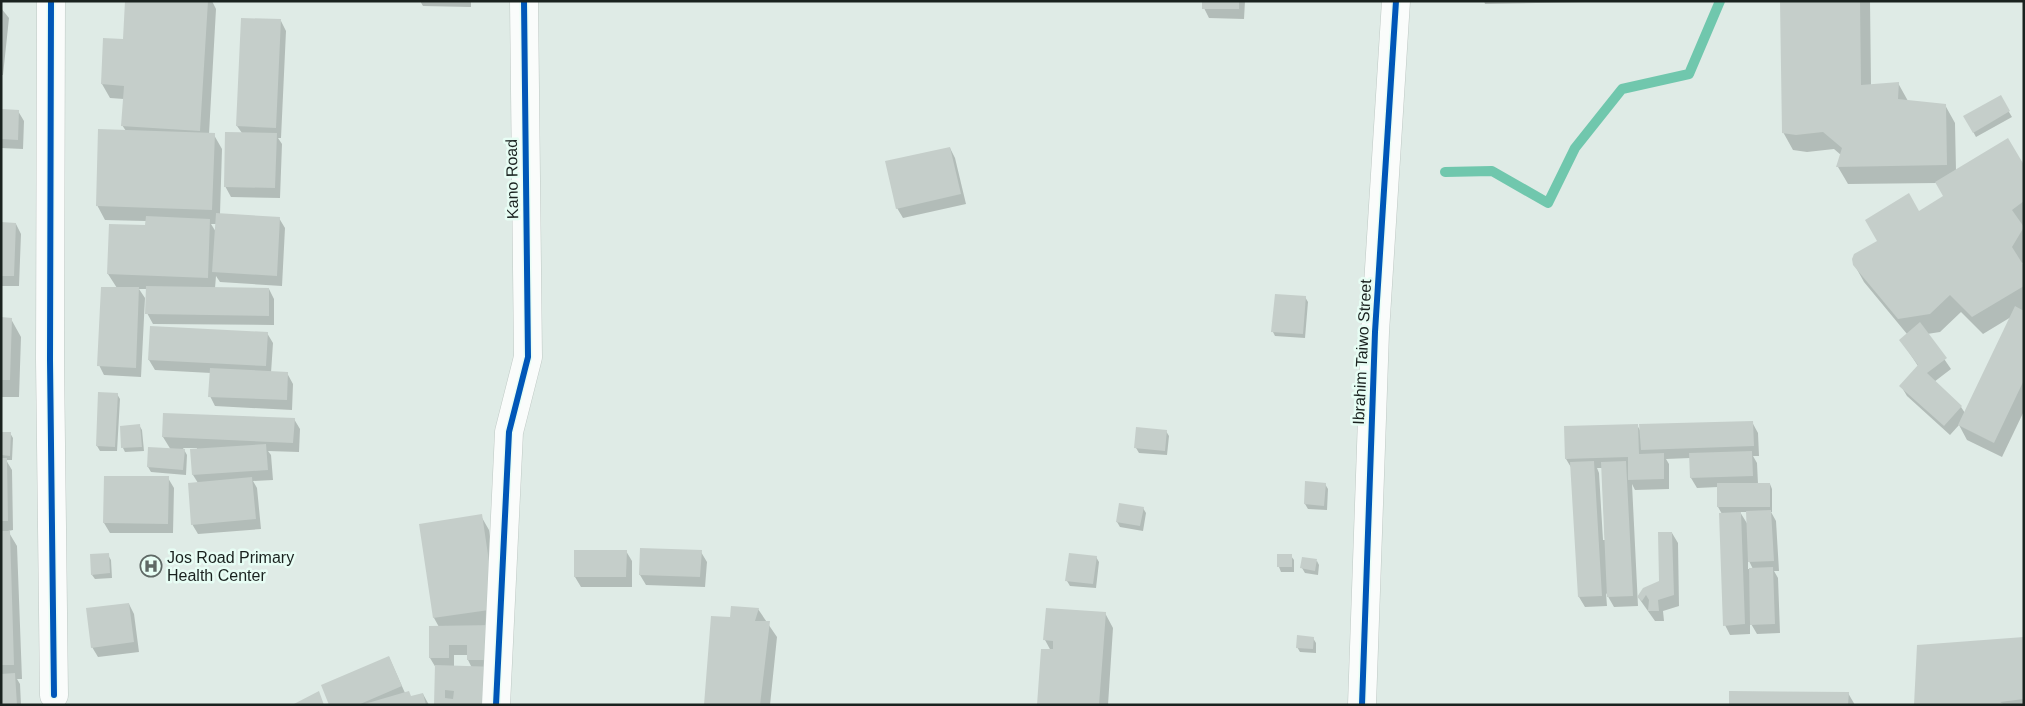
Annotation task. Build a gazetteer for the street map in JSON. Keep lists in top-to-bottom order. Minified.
{"streets":{"street":["Kano Road","Ibrahim Taiwo Street"]},"places":{"hospital":["Jos Road Primary Health Center"]}}
